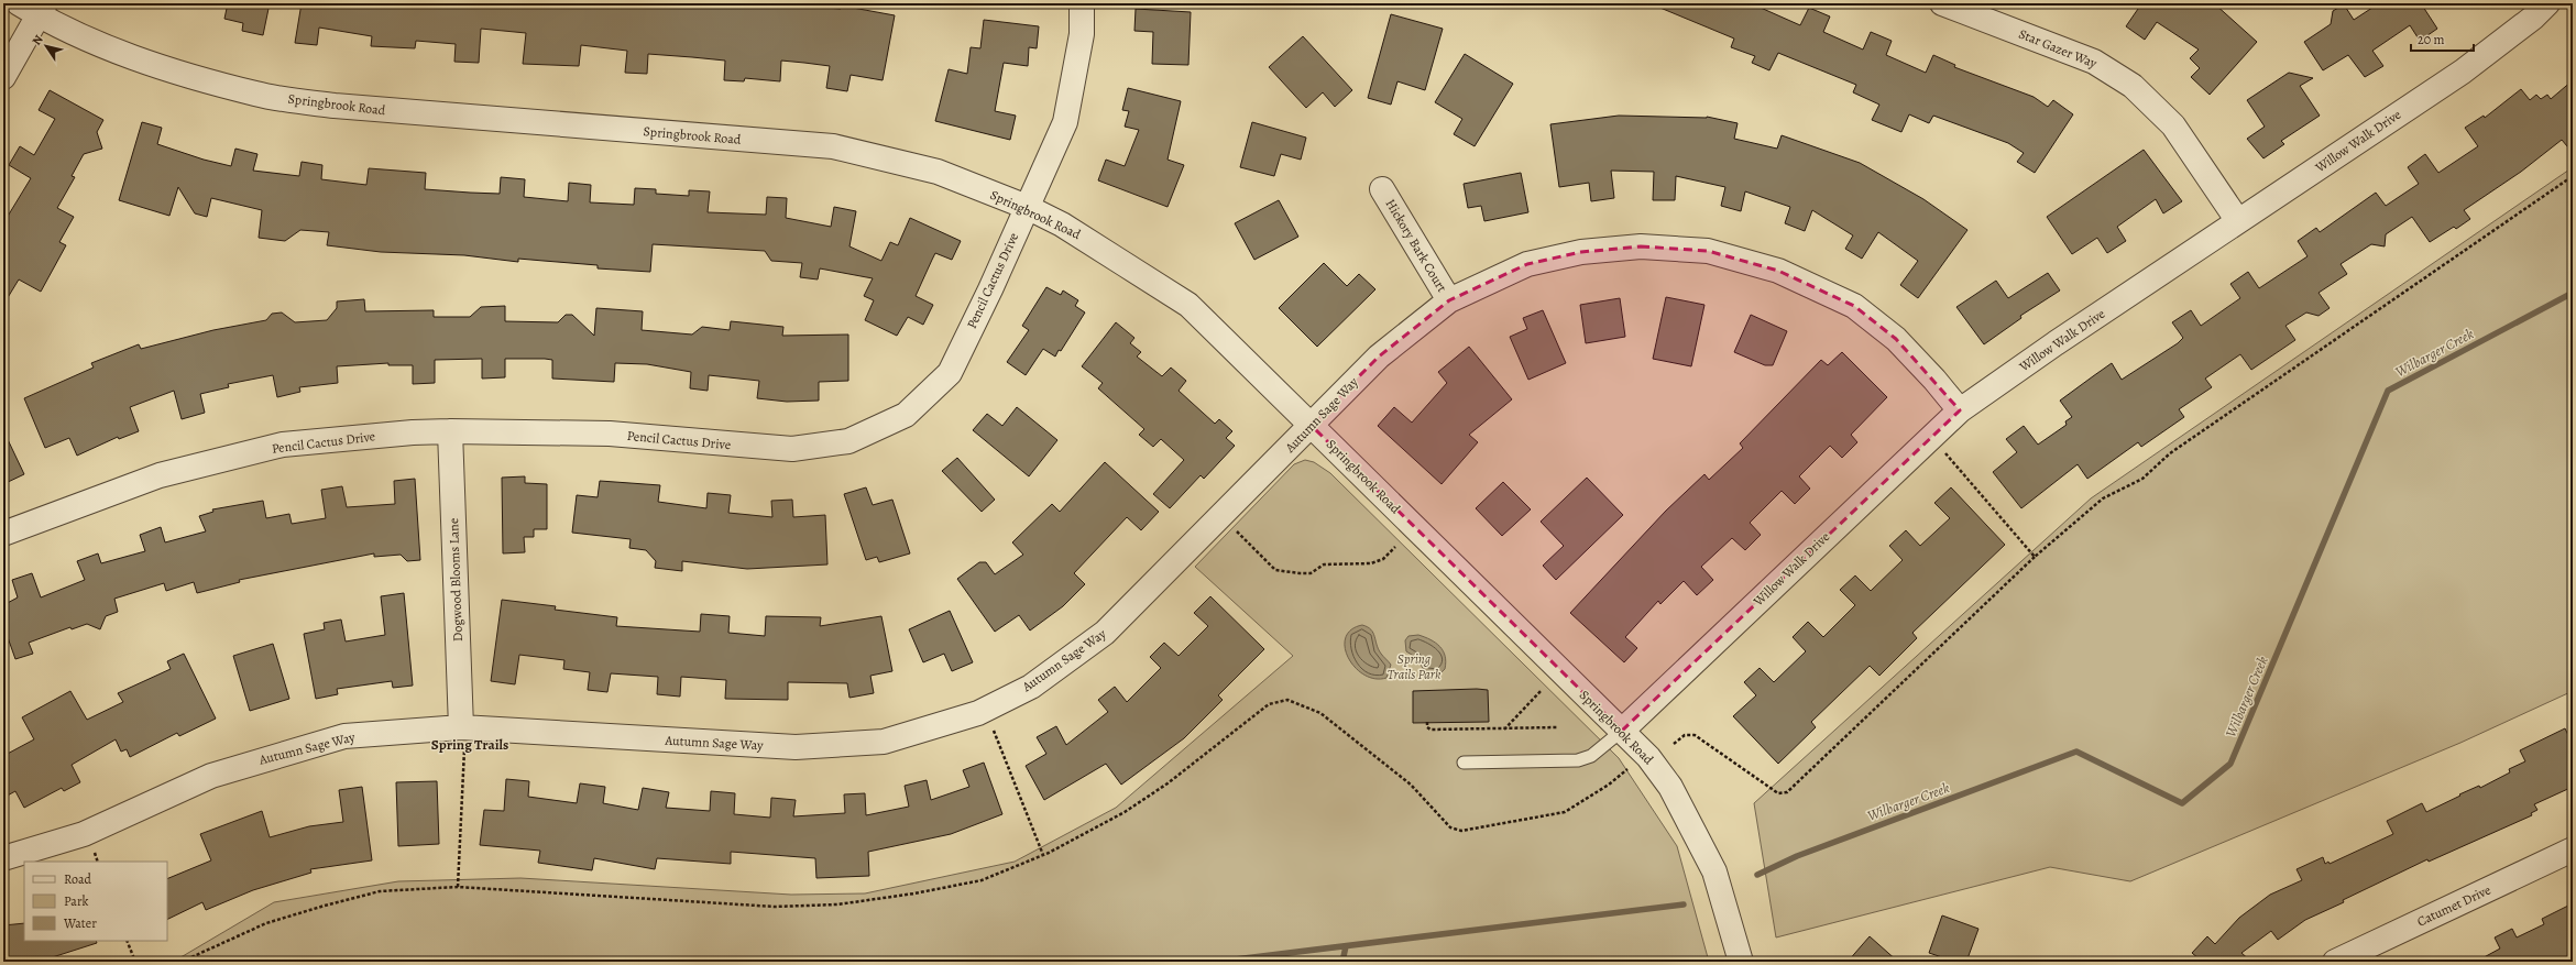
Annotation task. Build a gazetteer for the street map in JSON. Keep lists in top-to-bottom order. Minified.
{"streets":{"street":["Star Gazer Way","Springbrook Road","Willow Walk Drive","Hickory Bark Court","Pencil Cactus Drive","Autumn Sage Way","Dogwood Blooms Lane","Catumet Drive"]},"crossings":[["Star Gazer Way","Willow Walk Drive"],["Springbrook Road","Willow Walk Drive"],["Springbrook Road","Pencil Cactus Drive"],["Springbrook Road","Autumn Sage Way"],["Willow Walk Drive","Autumn Sage Way"],["Hickory Bark Court","Autumn Sage Way"],["Pencil Cactus Drive","Dogwood Blooms Lane"],["Autumn Sage Way","Dogwood Blooms Lane"]],"districts":["Spring Trails"],"water":["Wilbarger Creek"],"parks":["Spring Trails Park"],"legend":["Road","Park","Water"],"scale_bar":"20 m","north":"top left"}
